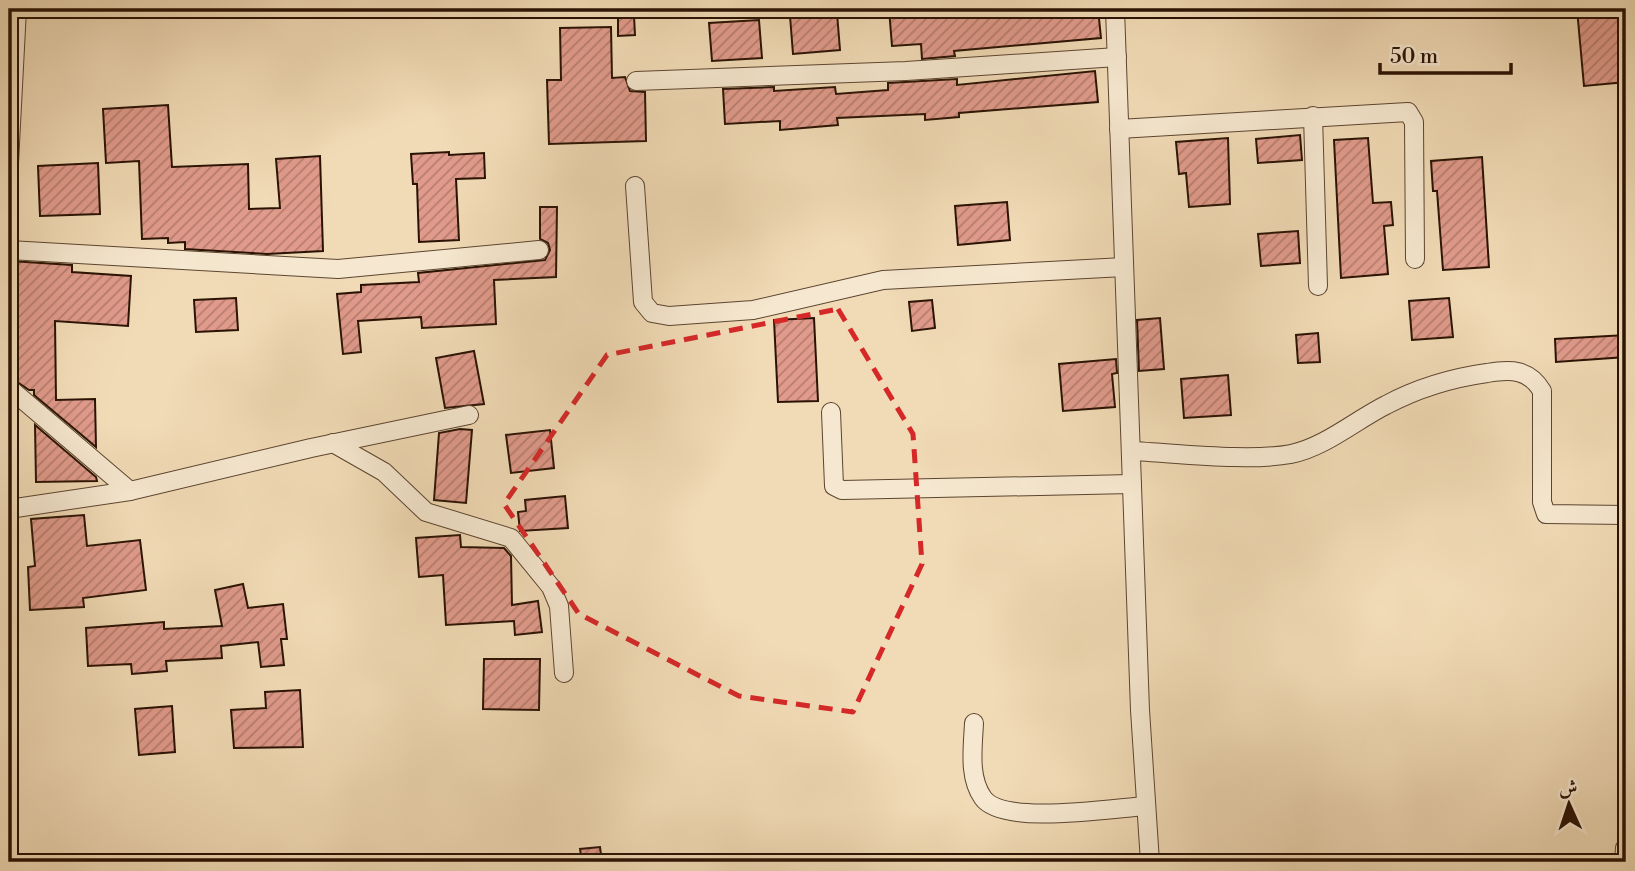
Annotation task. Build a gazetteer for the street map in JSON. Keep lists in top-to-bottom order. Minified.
{"scale_bar":"50 m","north":"top"}
